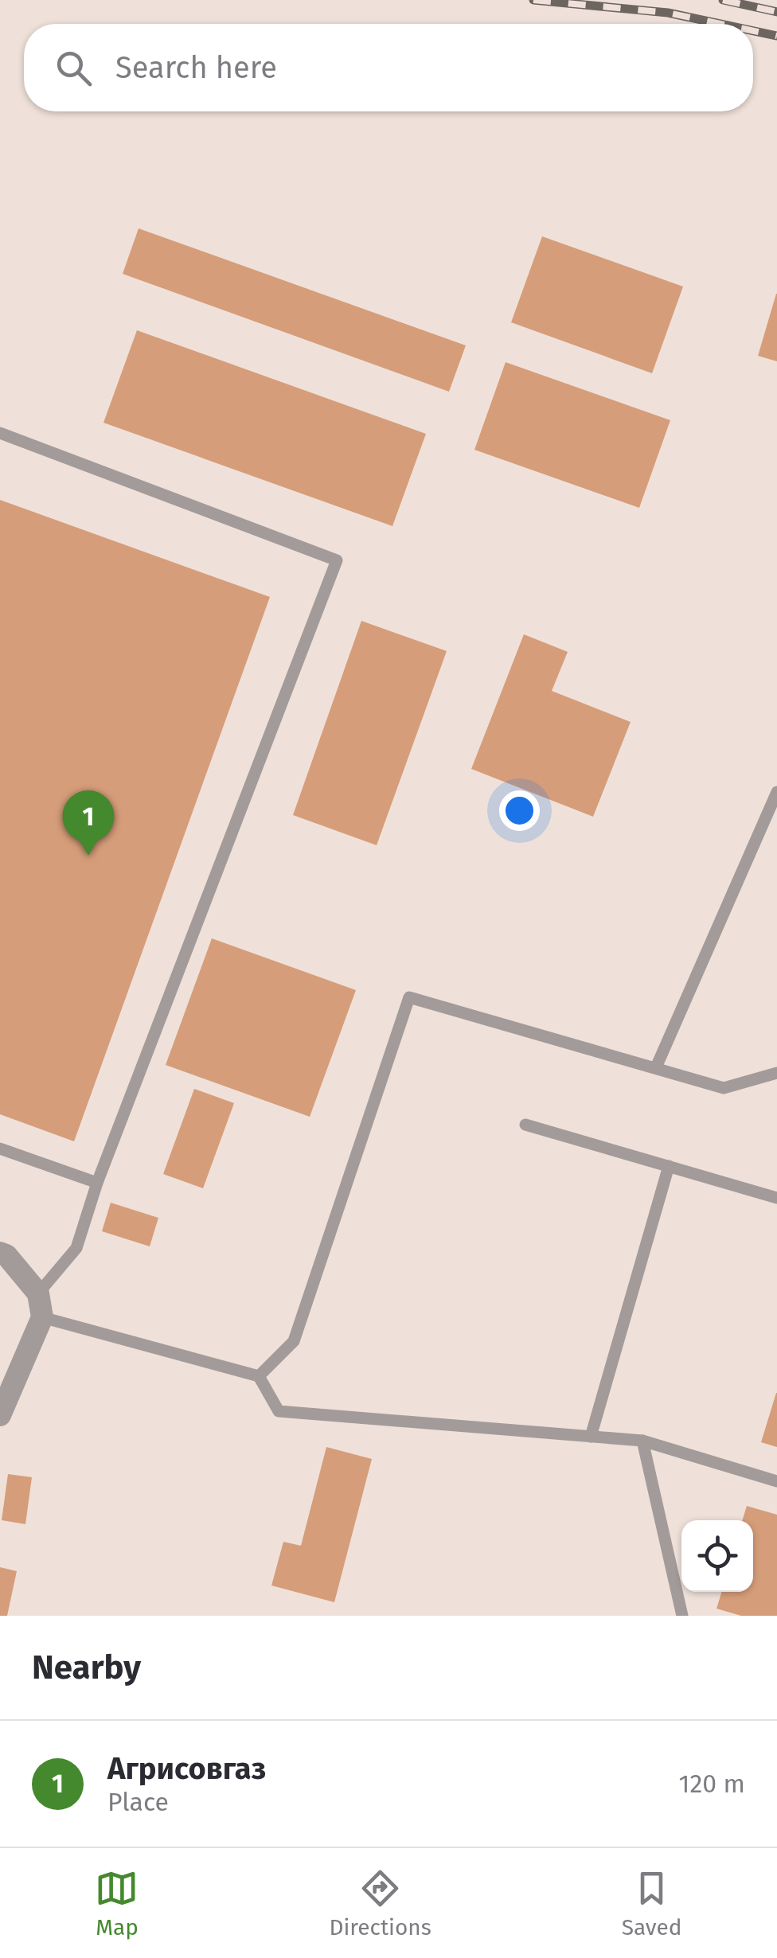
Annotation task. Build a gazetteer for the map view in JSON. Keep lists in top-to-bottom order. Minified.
{"page":{"search":"Search here","pins":"1","heading":"Nearby","list":[{"mark":"1","name":"Агрисовгаз","note":"Place","value":"120 m"}],"nav":["Map","Directions","Saved"]}}
